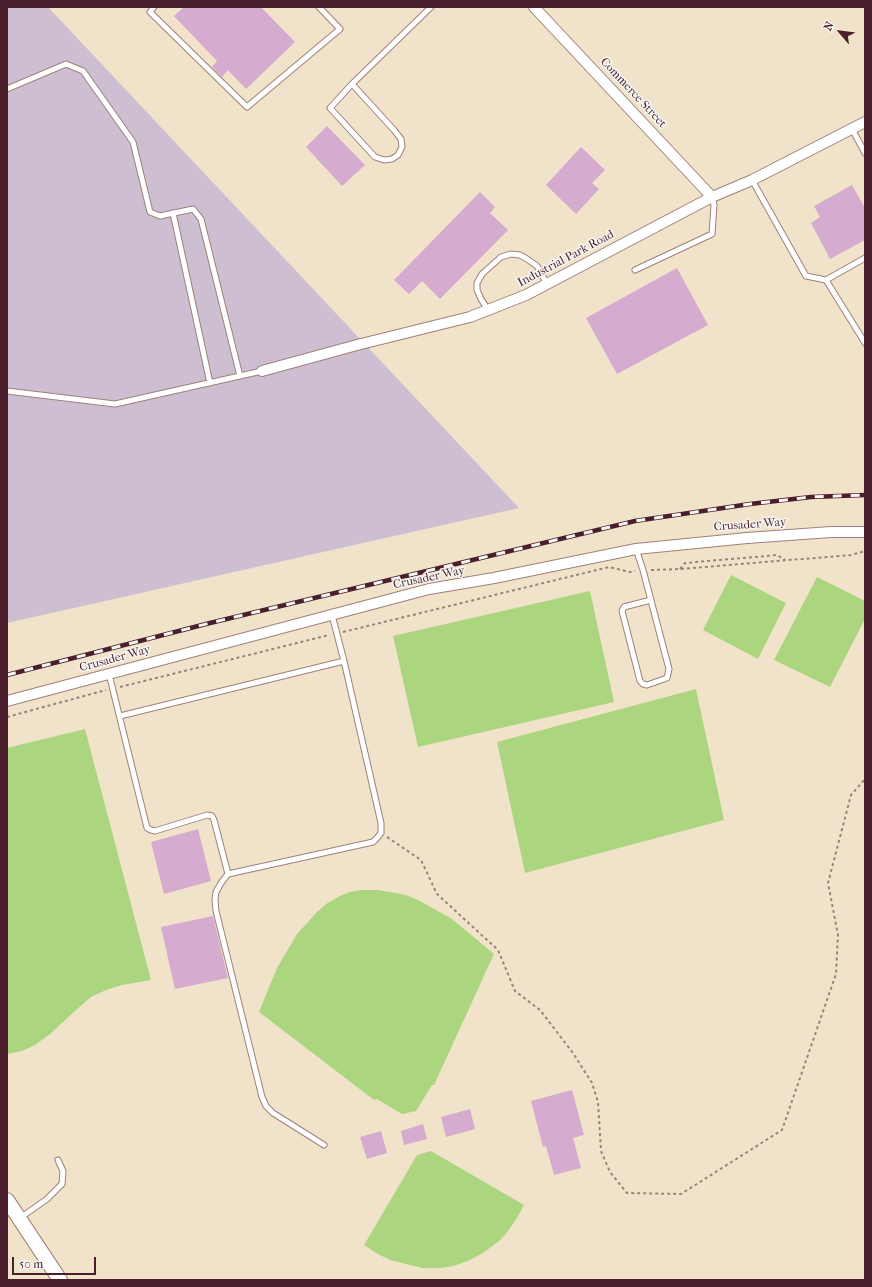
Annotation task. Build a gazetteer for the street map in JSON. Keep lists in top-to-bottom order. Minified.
{"streets":{"street":["Commerce Street","Industrial Park Road","Crusader Way"]},"crossings":[["Commerce Street","Industrial Park Road"]],"scale_bar":"50 m","north":"top left"}
